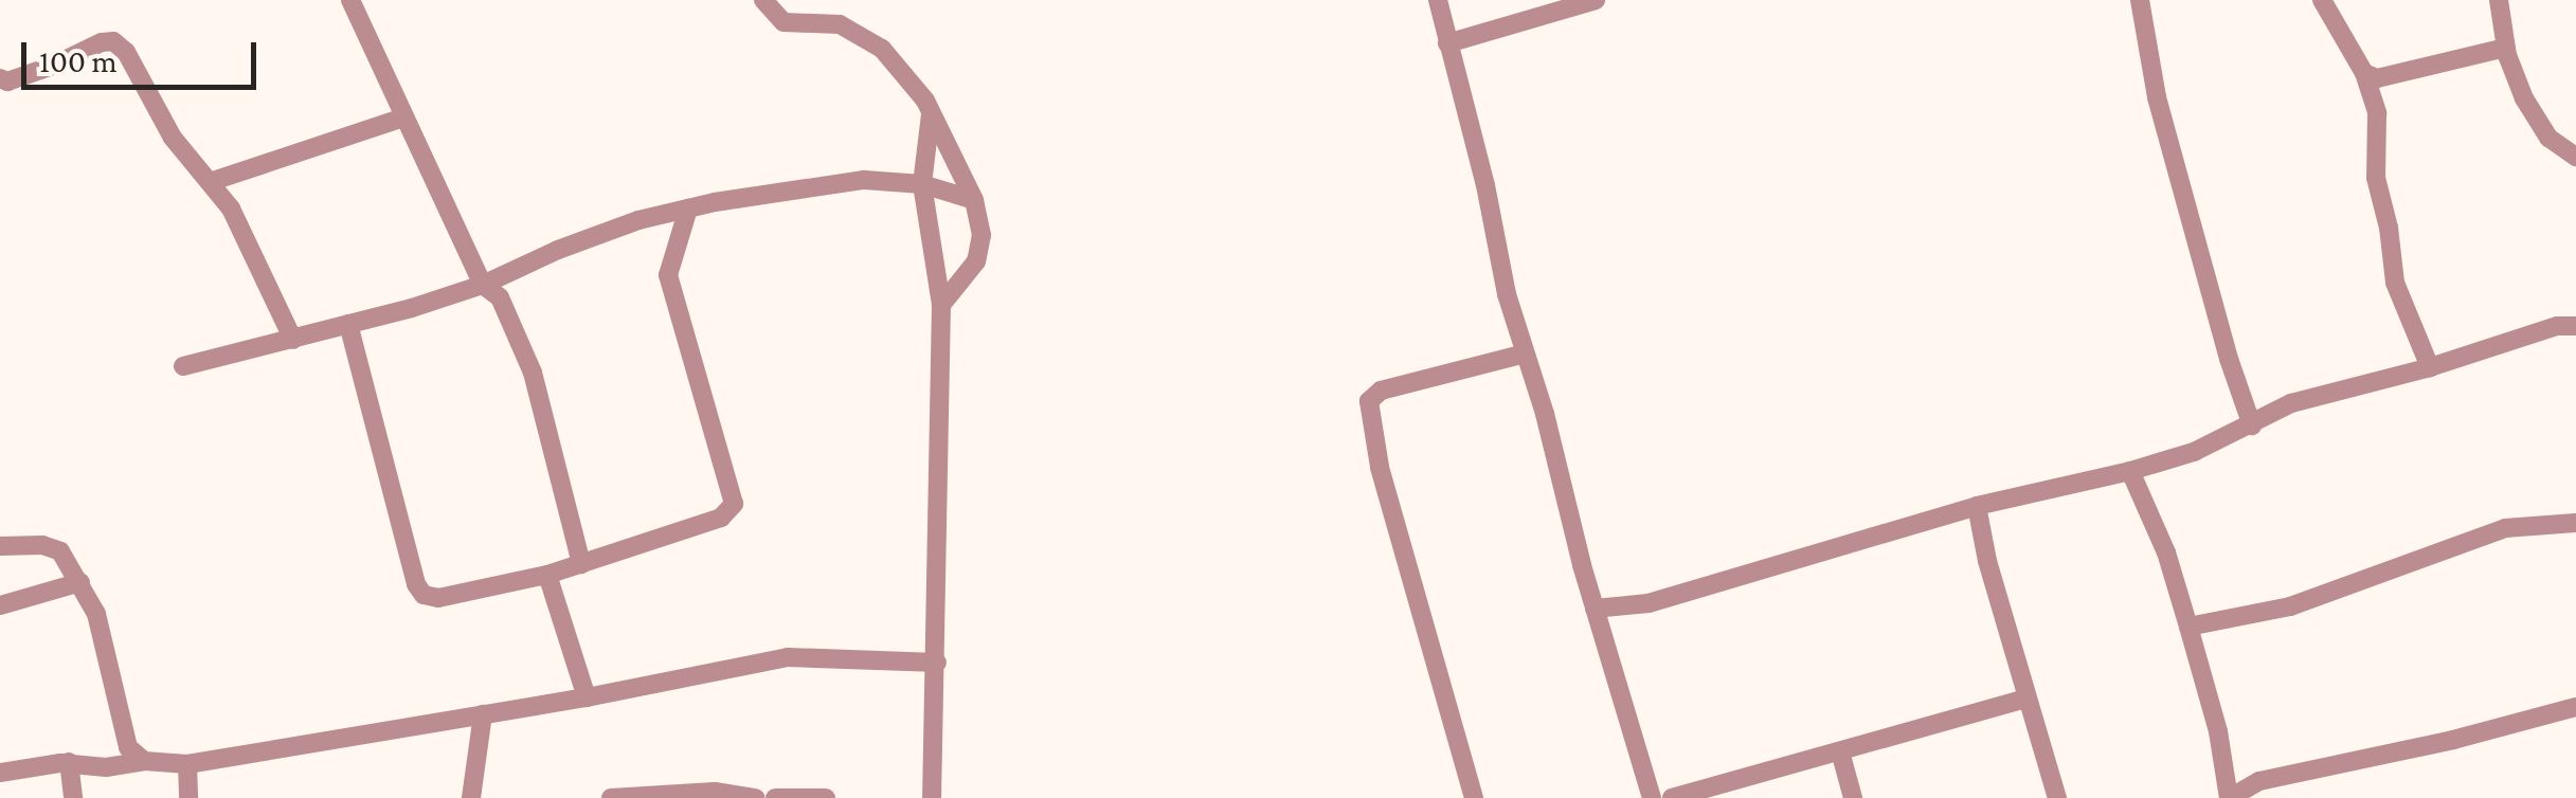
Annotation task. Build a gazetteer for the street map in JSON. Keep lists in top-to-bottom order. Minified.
{"scale_bar":"100 m"}
